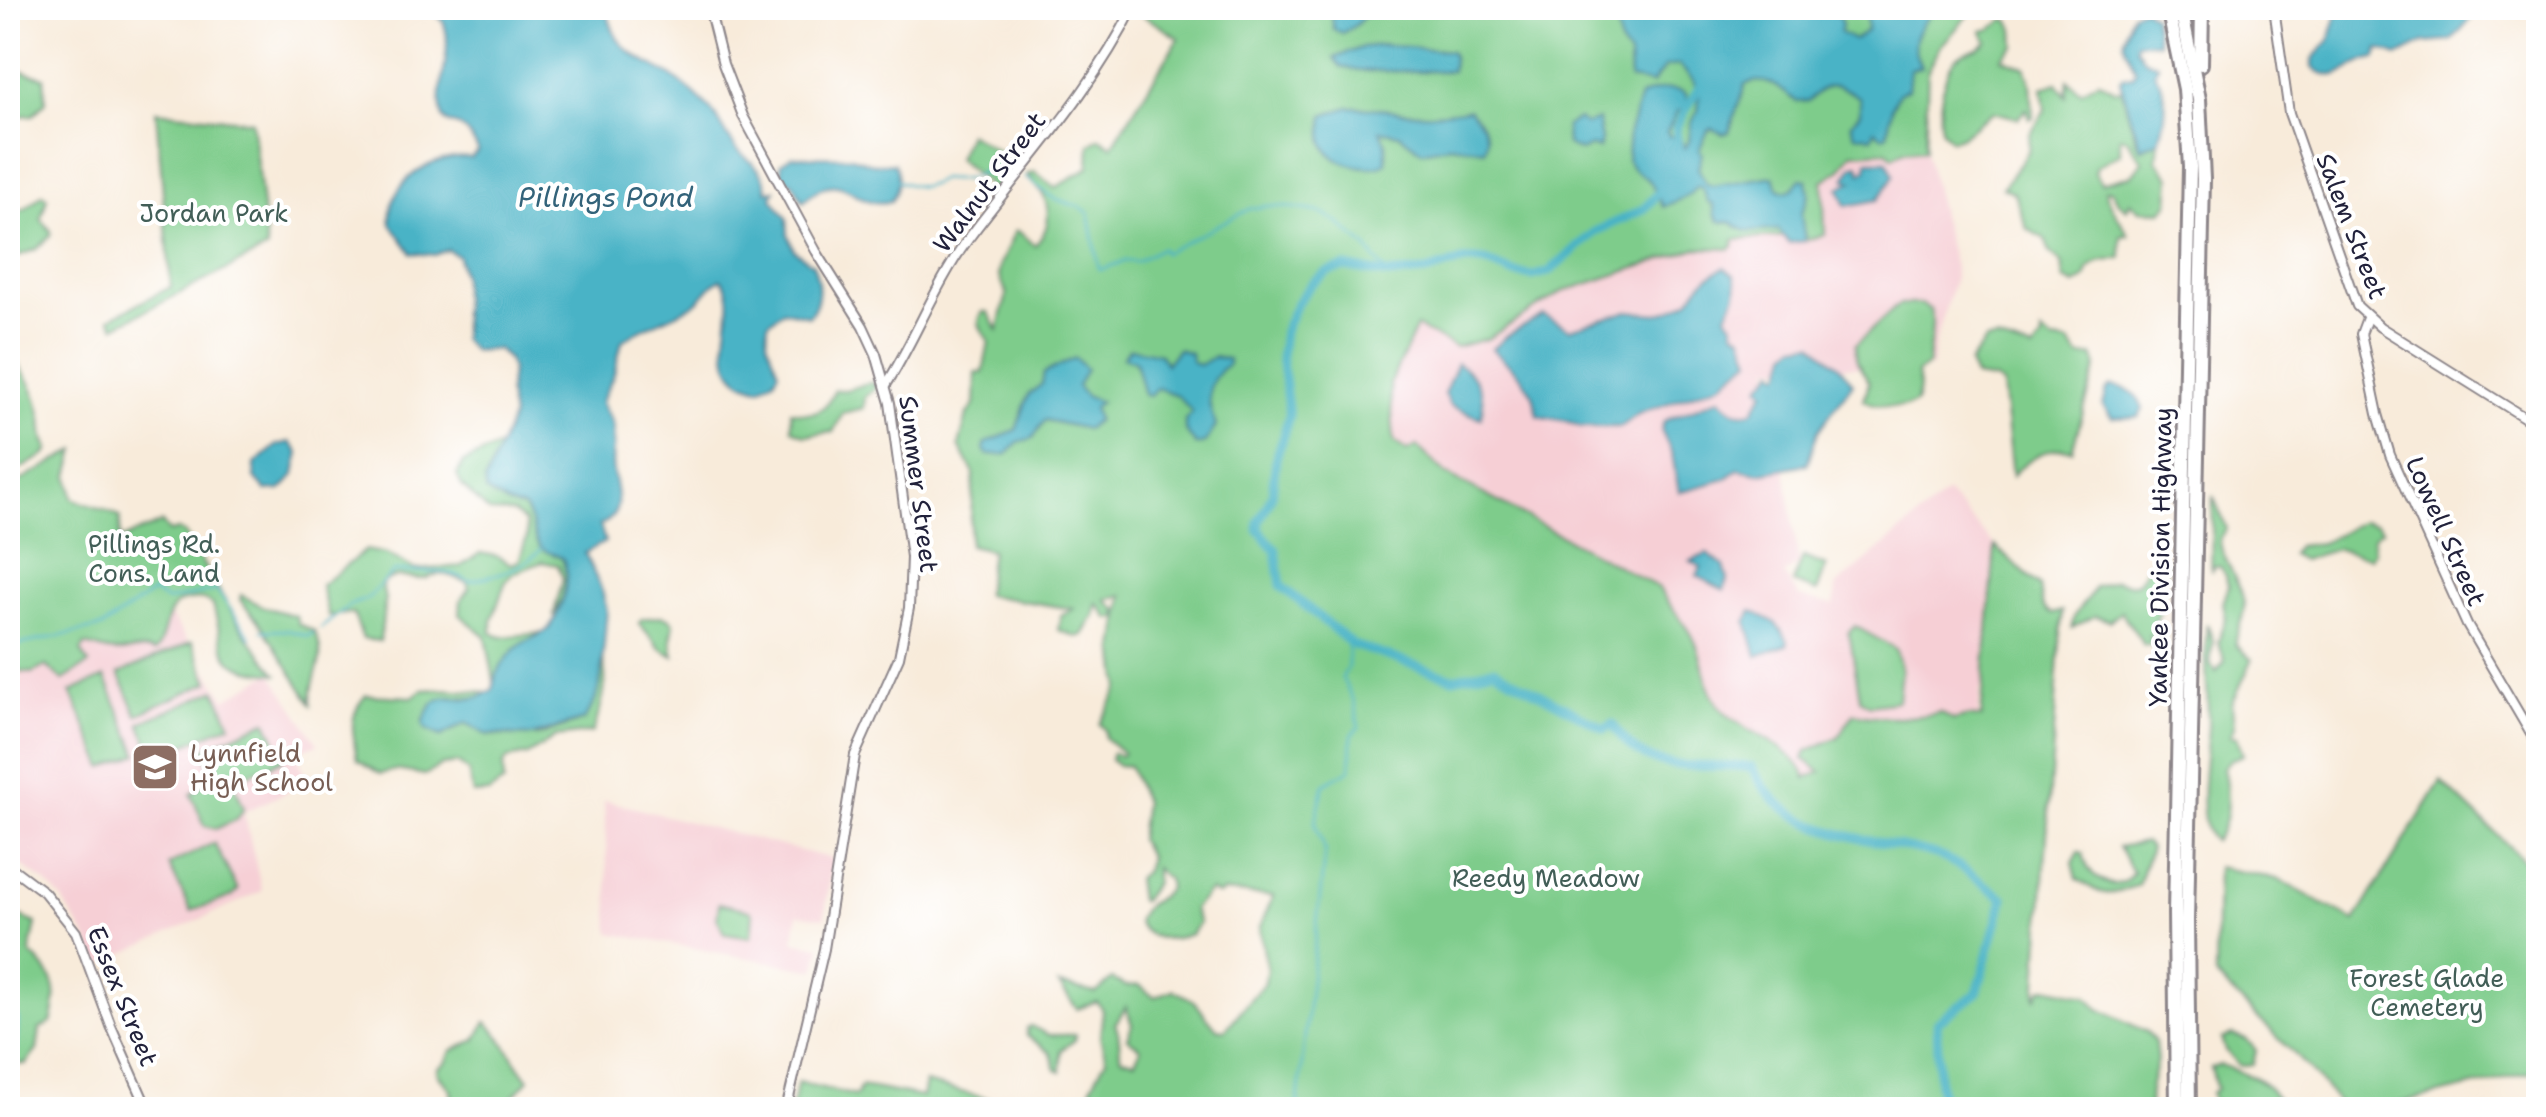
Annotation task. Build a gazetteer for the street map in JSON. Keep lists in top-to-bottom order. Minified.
{"streets":{"highway":["Yankee Division Highway"],"main road":["Walnut Street","Salem Street","Summer Street","Lowell Street","Essex Street"]},"crossings":[["Walnut Street","Summer Street"],["Salem Street","Lowell Street"]],"water":["Pillings Pond"],"parks":["Jordan Park","Pillings Rd. Cons. Land","Reedy Meadow","Forest Glade Cemetery"],"places":{"school or university":["Lynnfield High School"]}}
